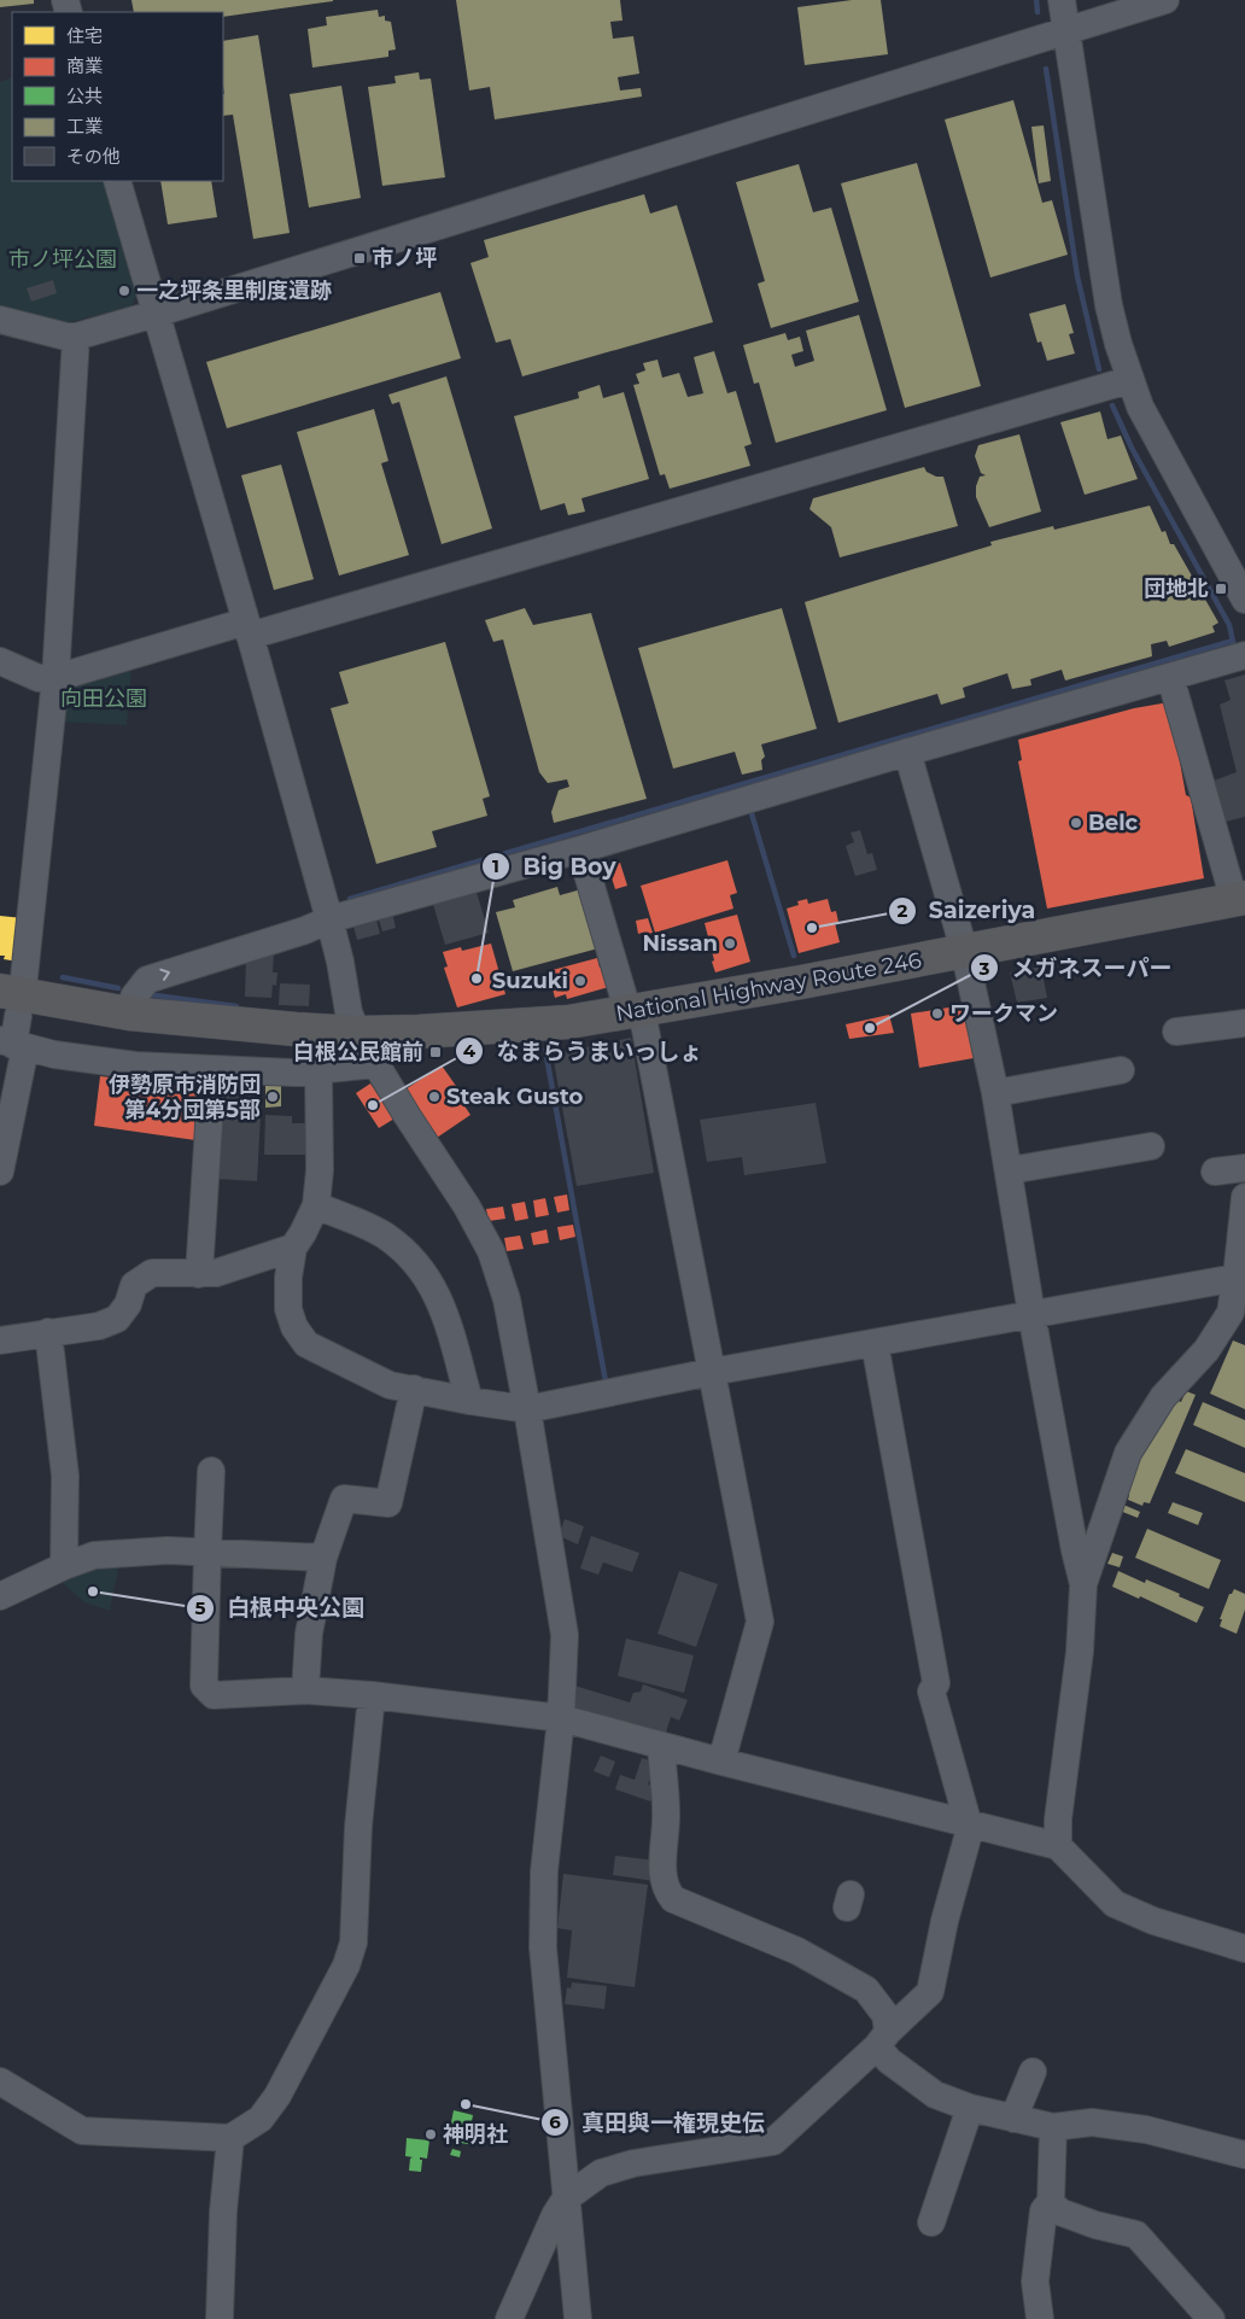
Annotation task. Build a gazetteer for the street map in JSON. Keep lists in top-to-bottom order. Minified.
{"streets":{"highway":["National Highway Route 246"]},"parks":["市ノ坪公園","向田公園"],"places":{"transit":["市ノ坪","団地北","白根公民館前"],"other":["一之坪条里制度遺跡","Belc","Saizeriya","Nissan","Big Boy","Suzuki","ワークマン","メガネスーパー","伊勢原市消防団 第4分団第5部","Steak Gusto","なまらうまいっしょ","白根中央公園","真田與一権現史伝","神明社"]},"legend":["住宅","商業","公共","工業","その他"]}
